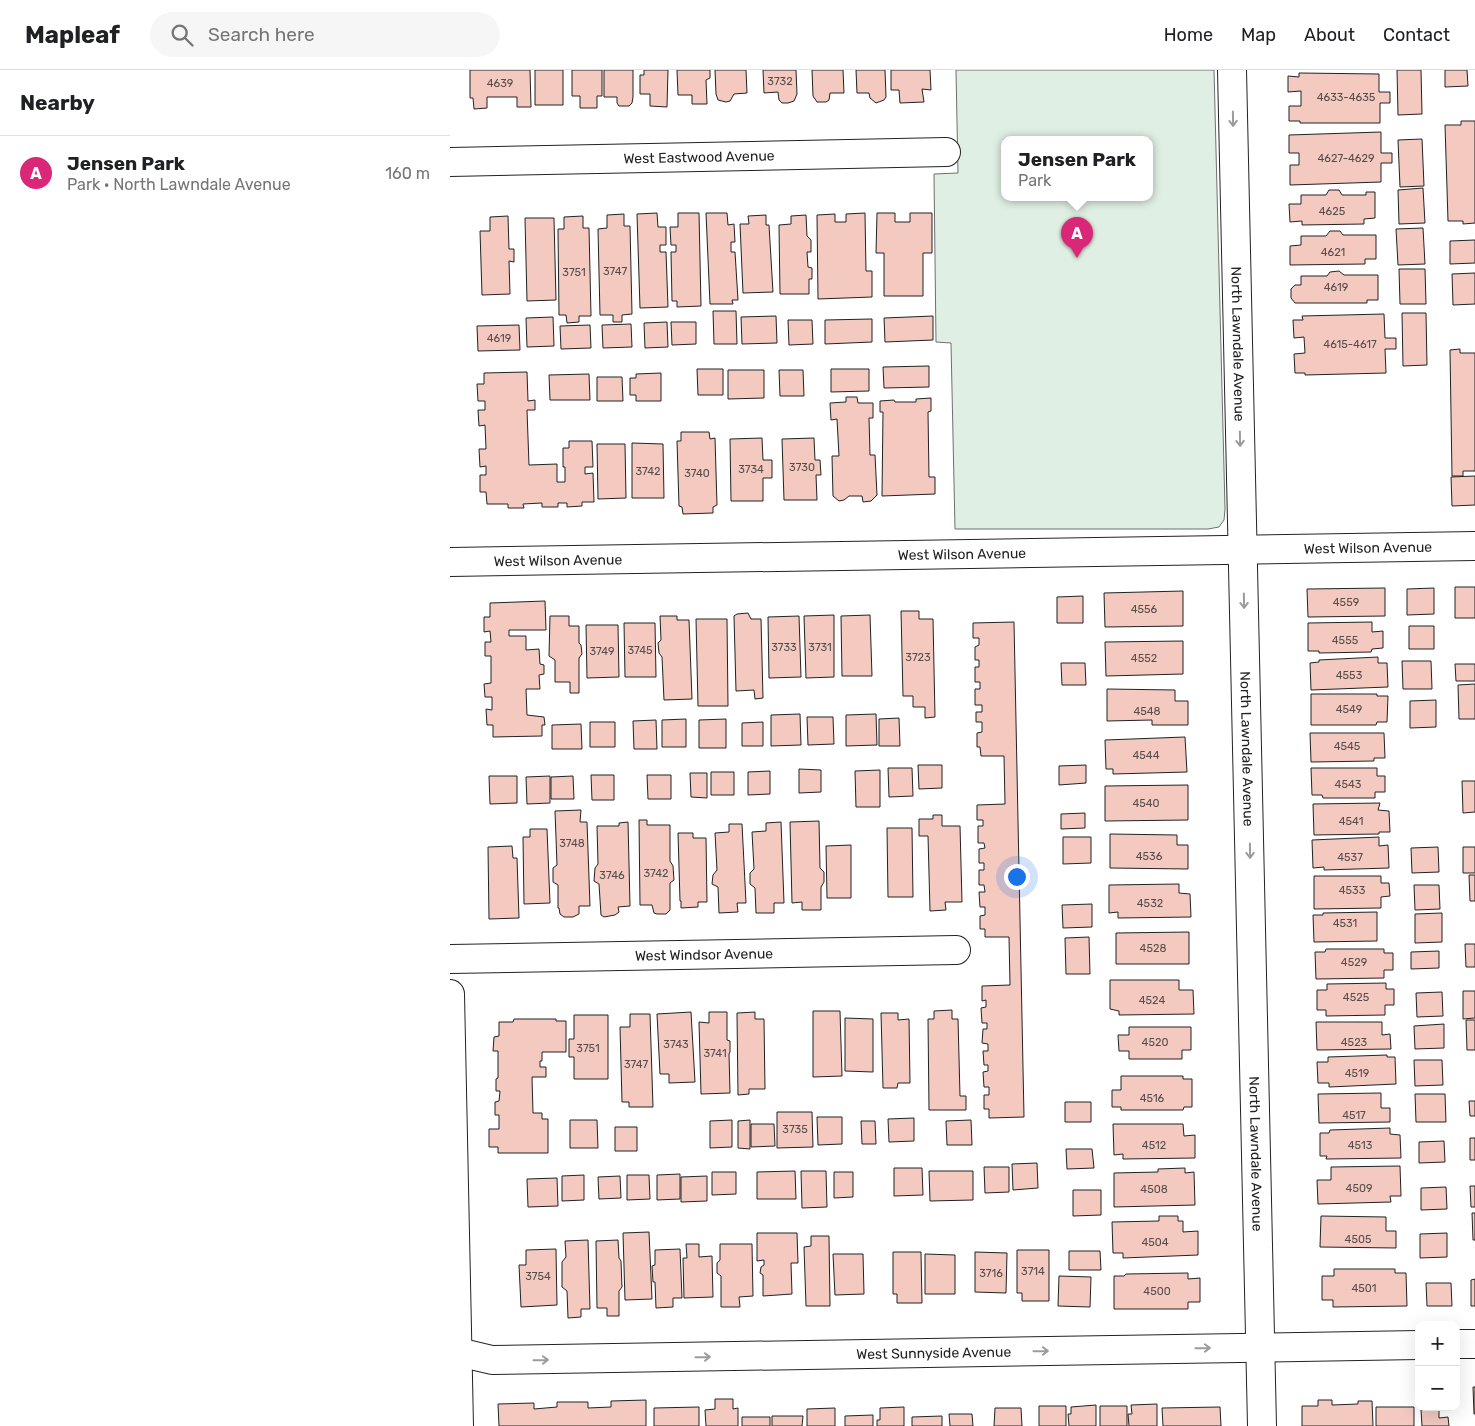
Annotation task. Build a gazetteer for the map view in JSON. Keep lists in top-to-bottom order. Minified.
{"streets":{"street":["West Eastwood Avenue","North Lawndale Avenue","West Wilson Avenue","West Windsor Avenue","West Sunnyside Avenue"]},"crossings":[["North Lawndale Avenue","West Wilson Avenue"],["North Lawndale Avenue","West Sunnyside Avenue"]],"one_way":["North Lawndale Avenue","West Sunnyside Avenue"],"house_numbers":["3732","4639","4633-4635","4627-4629","4625","4621","3747","3751","4619","4619","4615-4617","3730","3734","3742","3740","4559","4556","4555","3733","3731","3745","3749","3723","4552","4553","4549","4548","4545","4544","4543","4540","4541","3748","4536","4537","3742","3746","4533","4532","4531","4528","4529","4525","4524","4520","4523","3743","3751","3741","3747","4519","4516","4517","3735","4512","4513","4509","4508","4505","4504","3714","3716","3754","4501","4500"],"page":{"header":"Mapleaf","search":"Search here","nav":["Home","Map","About","Contact"],"heading":"Nearby","list":[{"mark":"A","name":"Jensen Park","note":"Park · North Lawndale Avenue","value":"160 m"}],"popup":["Jensen Park","Park"],"pins":"A","map_buttons":["+","−"]}}
